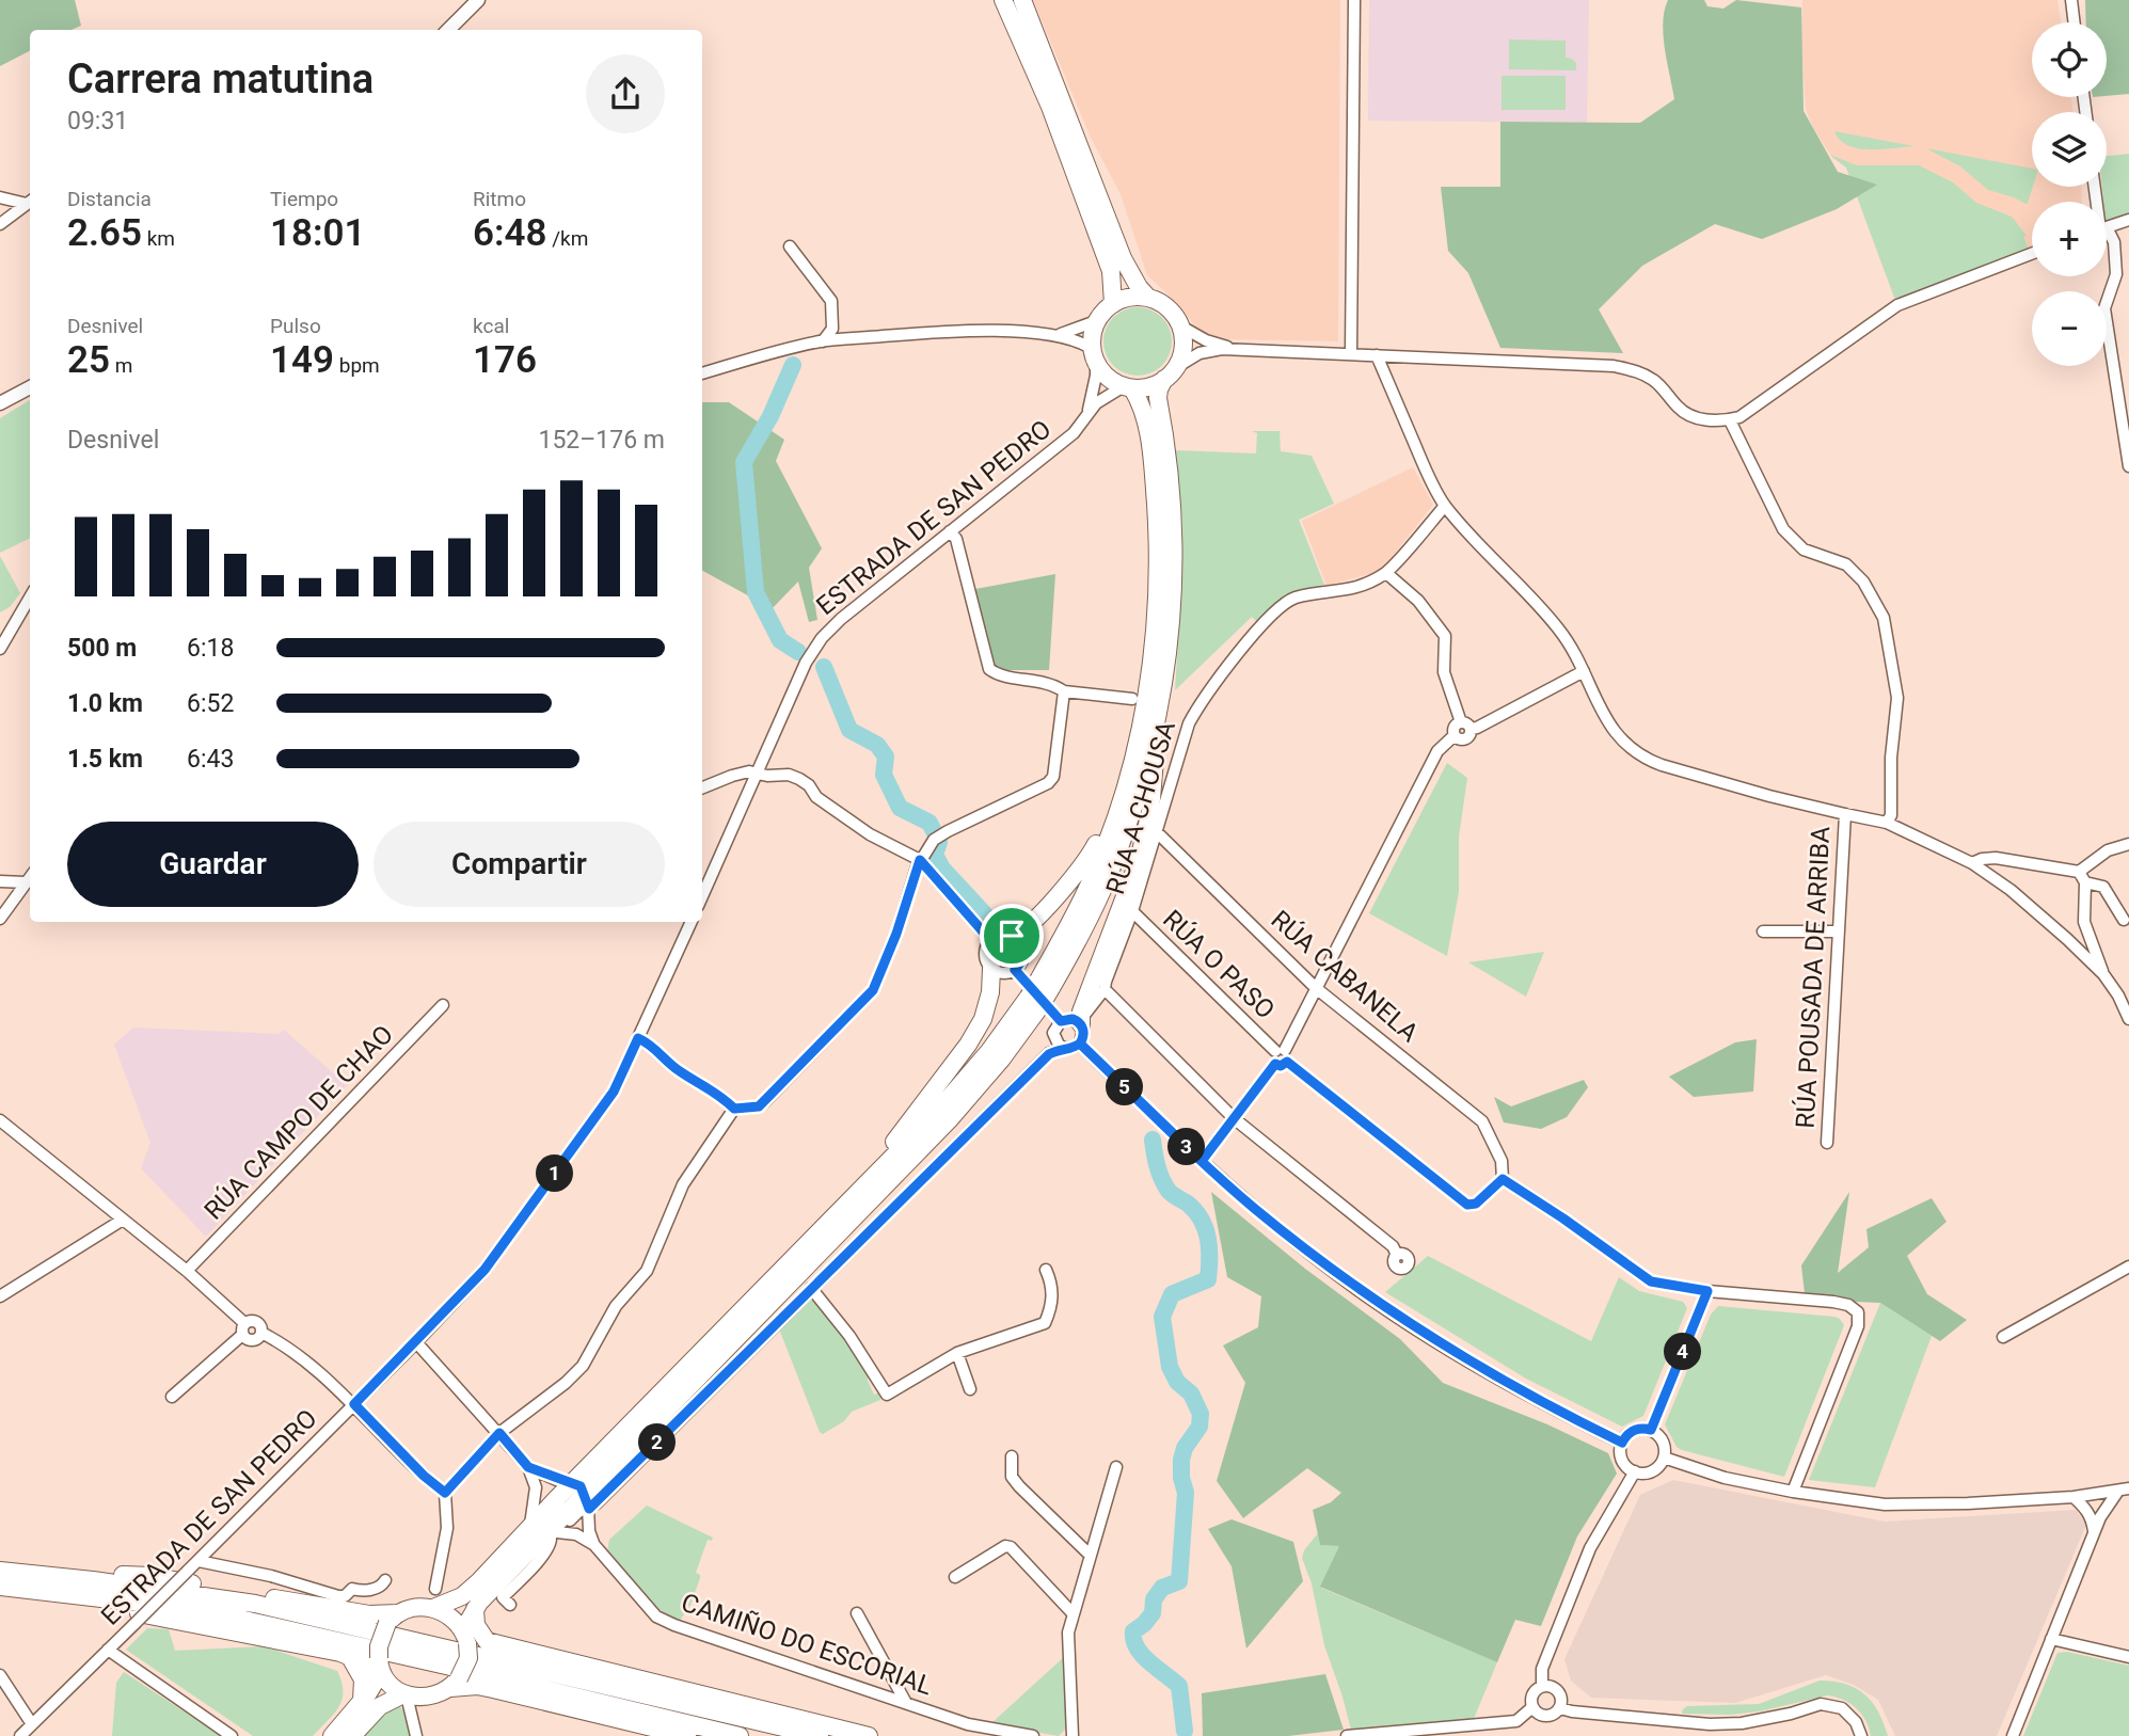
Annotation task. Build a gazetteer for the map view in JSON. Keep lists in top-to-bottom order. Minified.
{"streets":{"street":["ESTRADA DE SAN PEDRO","RÚA A CHOUSA","RÚA O PASO","RÚA CABANELA","RÚA POUSADA DE ARRIBA","RÚA CAMPO DE CHAO","CAMIÑO DO ESCORIAL"]},"crossings":[["RÚA A CHOUSA","RÚA O PASO"],["RÚA A CHOUSA","RÚA CABANELA"],["RÚA O PASO","RÚA CABANELA"]],"page":{"map_buttons":["+","−"],"heading":["Carrera matutina","09:31"],"stats":[["Distancia","2.65 km"],["Tiempo","18:01"],["Ritmo","6:48 /km"],["Desnivel","25 m"],["Pulso","149 bpm"],["kcal","176"]],"chart":["Desnivel","152–176 m"],"list":[{"name":"500 m","note":"6:18"},{"name":"1.0 km","note":"6:52"},{"name":"1.5 km","note":"6:43"}],"buttons":["Guardar","Compartir"],"pins":["5","3","1","4","2"]}}
